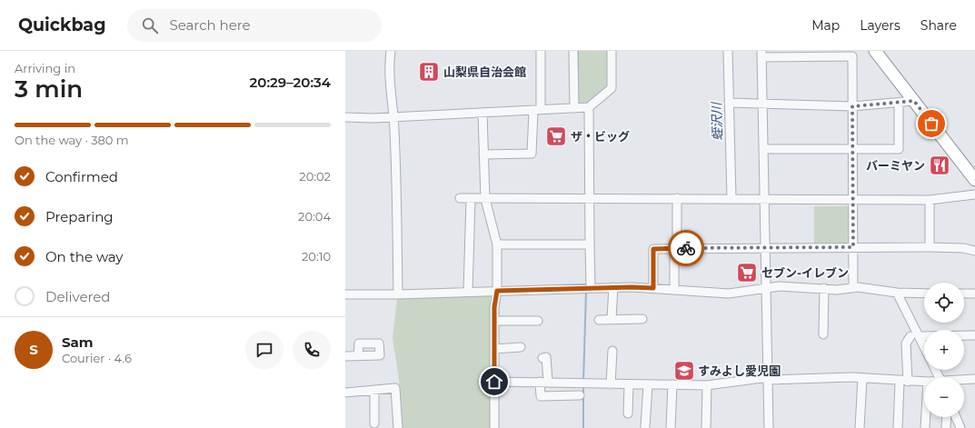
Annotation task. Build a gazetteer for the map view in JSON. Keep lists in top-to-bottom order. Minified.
{"water":["蛭沢川"],"places":{"building":["山梨県自治会館"],"supermarket":["ザ・ビッグ","セブン-イレブン"],"restaurant":["バーミヤン"],"school or university":["すみよし愛児園"]},"page":{"header":"Quickbag","search":"Search here","nav":["Map","Layers","Share"],"heading":["3 min","Arriving in","20:29–20:34"],"panel":["Sam","Courier · 4.6"],"bar":"On the way · 380 m","list":[["Confirmed","20:02"],["Preparing","20:04"],["On the way","20:10"],"Delivered"],"map_buttons":["+","−"],"round":"S"}}
